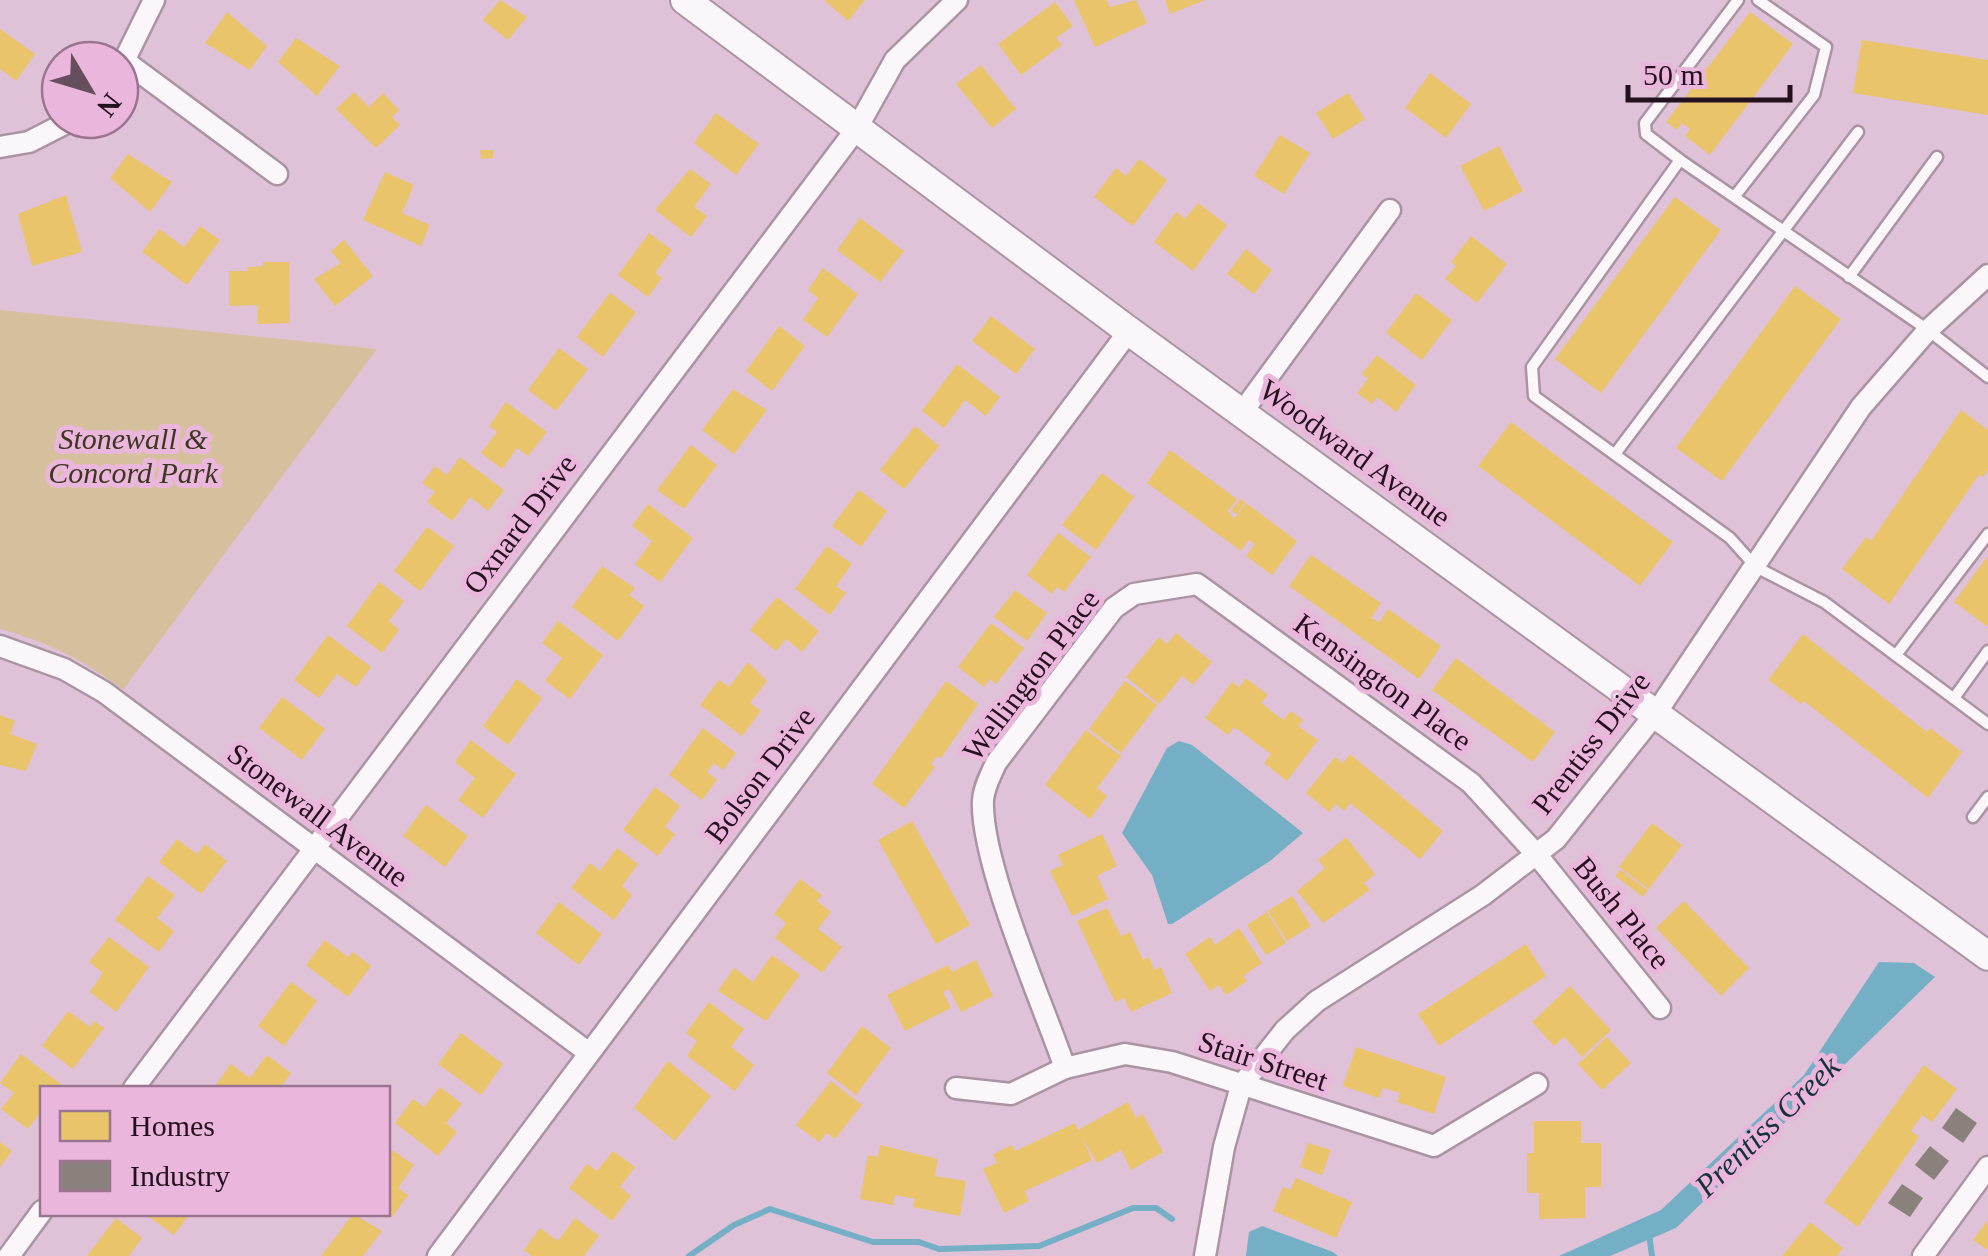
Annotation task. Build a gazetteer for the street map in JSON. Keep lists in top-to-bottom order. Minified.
{"streets":{"main road":["Woodward Avenue"],"street":["Oxnard Drive","Wellington Place","Kensington Place","Prentiss Drive","Bolson Drive","Stonewall Avenue","Bush Place","Stair Street"]},"crossings":[["Woodward Avenue","Oxnard Drive"],["Woodward Avenue","Prentiss Drive"],["Woodward Avenue","Bolson Drive"],["Oxnard Drive","Stonewall Avenue"],["Wellington Place","Kensington Place"],["Wellington Place","Stair Street"],["Kensington Place","Prentiss Drive"],["Kensington Place","Bush Place"],["Prentiss Drive","Bush Place"],["Prentiss Drive","Stair Street"],["Bolson Drive","Stonewall Avenue"]],"water":["Prentiss Creek"],"parks":["Stonewall & Concord Park"],"legend":["Homes","Industry"],"scale_bar":"50 m","north":"bottom right"}
